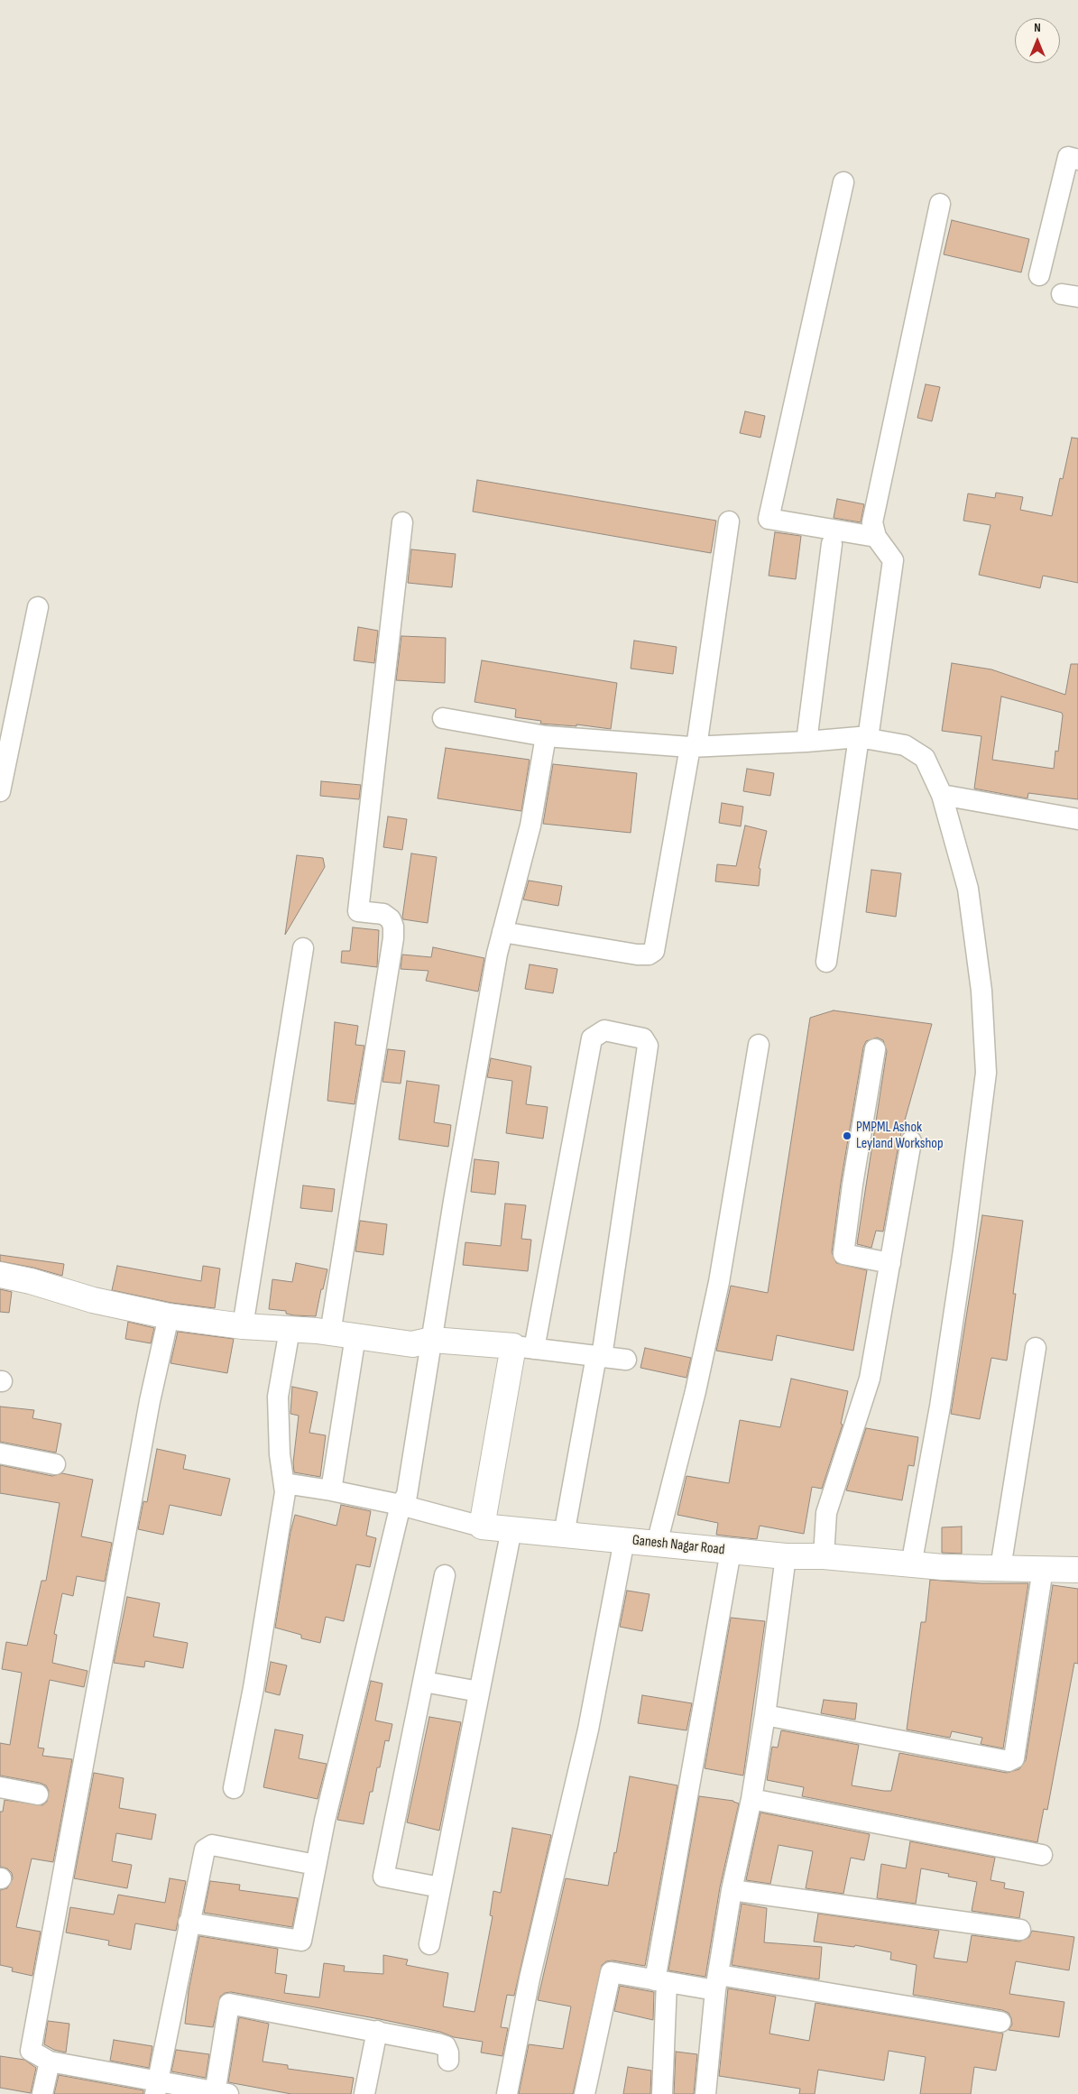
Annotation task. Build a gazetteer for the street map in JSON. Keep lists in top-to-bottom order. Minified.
{"streets":{"street":["Ganesh Nagar Road"]},"places":["PMPML Ashok Leyland Workshop"],"north":"top"}
